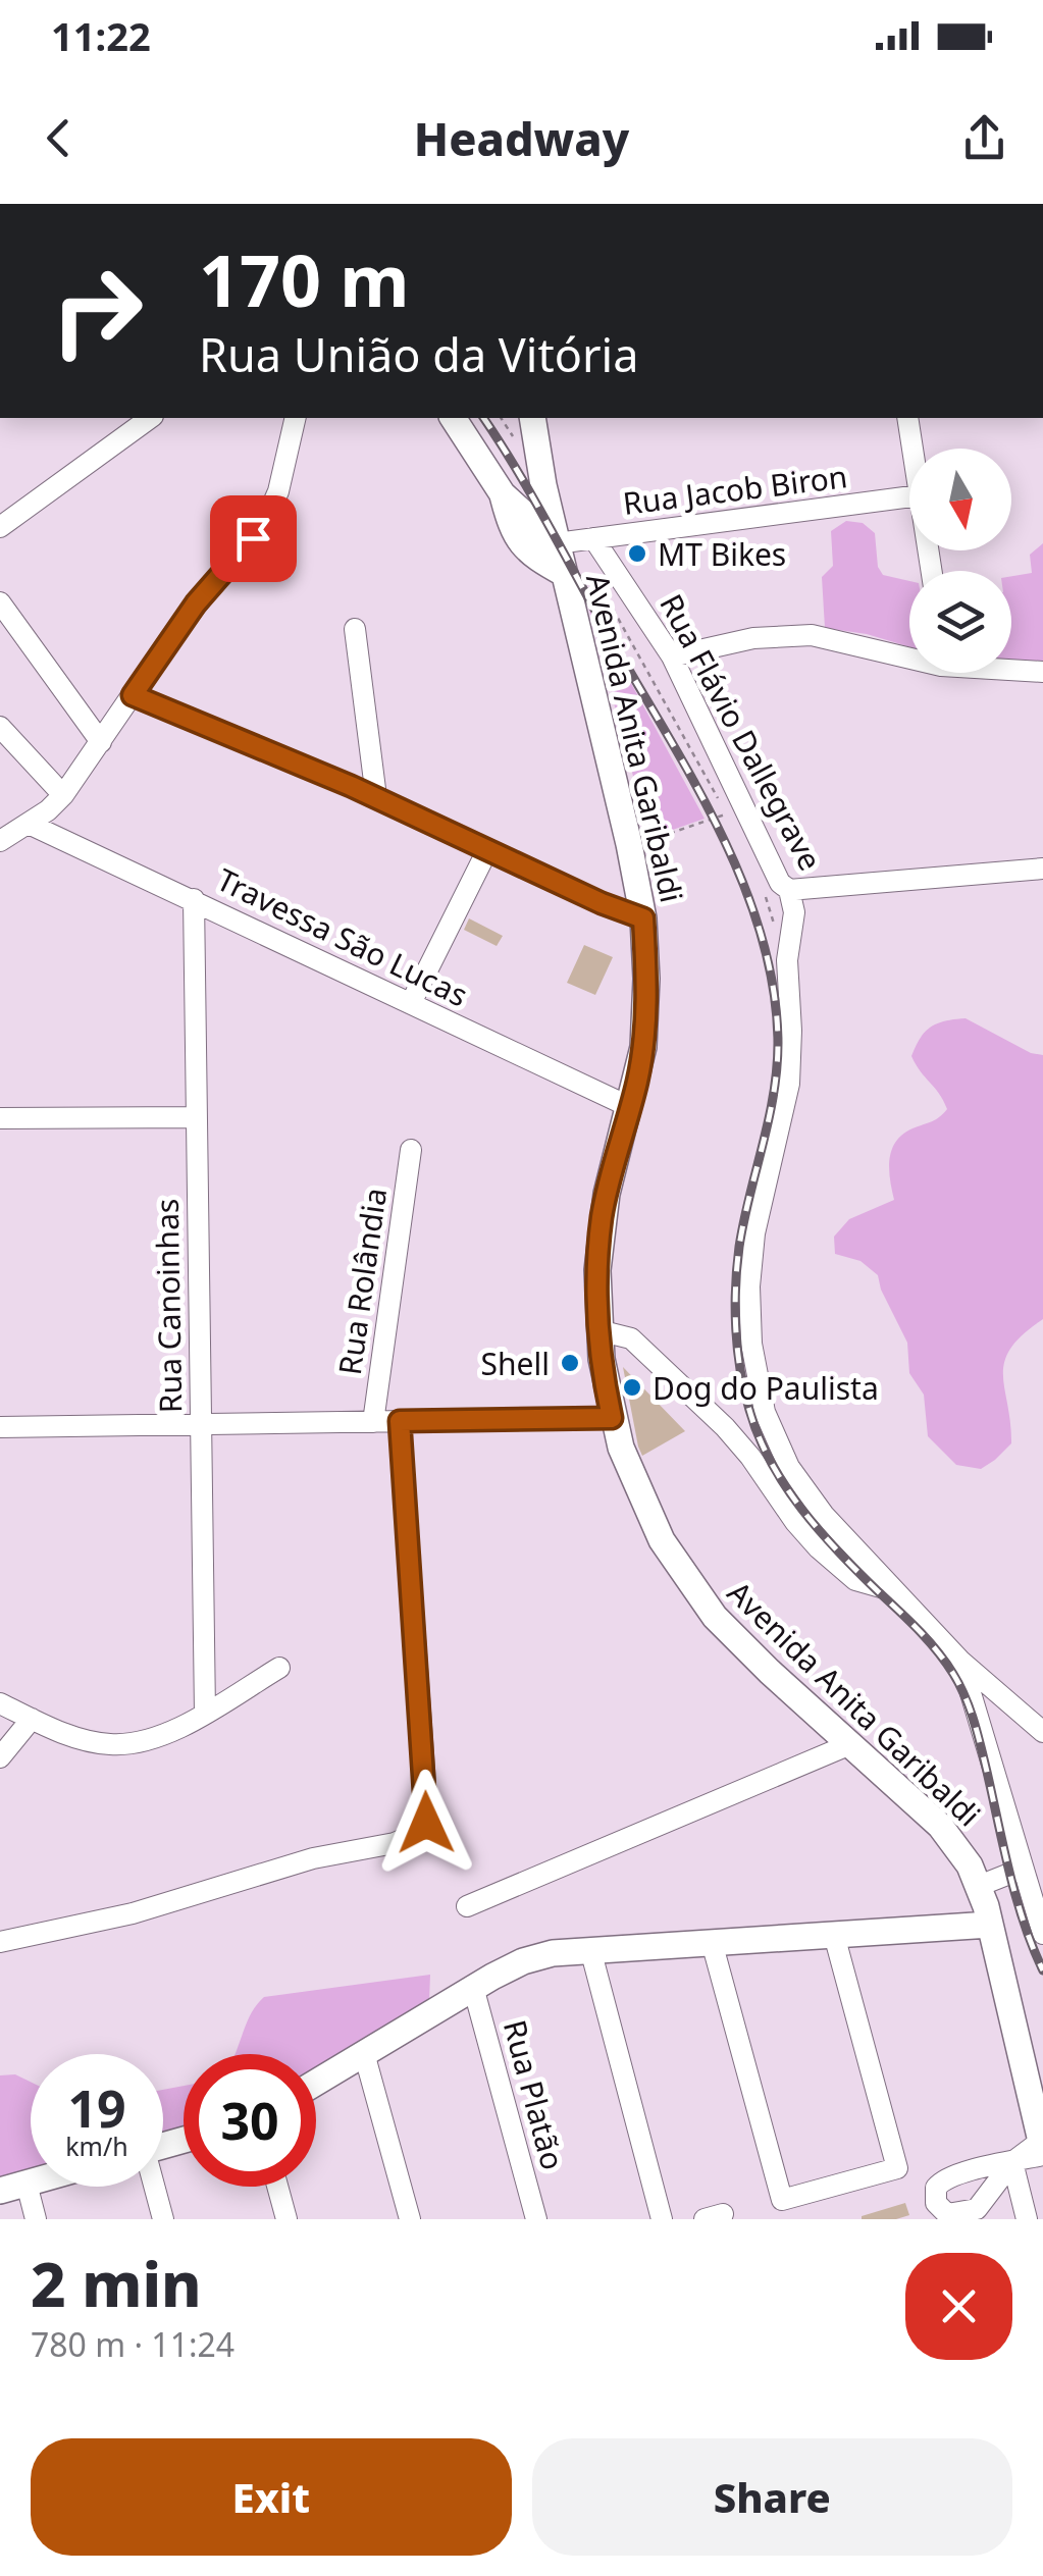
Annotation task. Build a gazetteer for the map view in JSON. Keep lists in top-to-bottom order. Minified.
{"streets":{"main road":["Avenida Anita Garibaldi"],"street":["Rua Jacob Biron","Rua Flávio Dallegrave","Travessa São Lucas","Rua Rolândia","Rua Canoinhas","Rua Platão"]},"crossings":[["Rua Jacob Biron","Rua Flávio Dallegrave"],["Rua Jacob Biron","Avenida Anita Garibaldi"],["Avenida Anita Garibaldi","Travessa São Lucas"],["Travessa São Lucas","Rua Canoinhas"]],"places":["MT Bikes","Shell","Dog do Paulista"],"north":"bottom","page":{"status":"11:22","header":"Headway","turn":["170 m","Rua União da Vitória"],"speed":"19 km/h","limit":"30","heading":["2 min","780 m · 11:24"],"buttons":["Exit","Share"]}}
